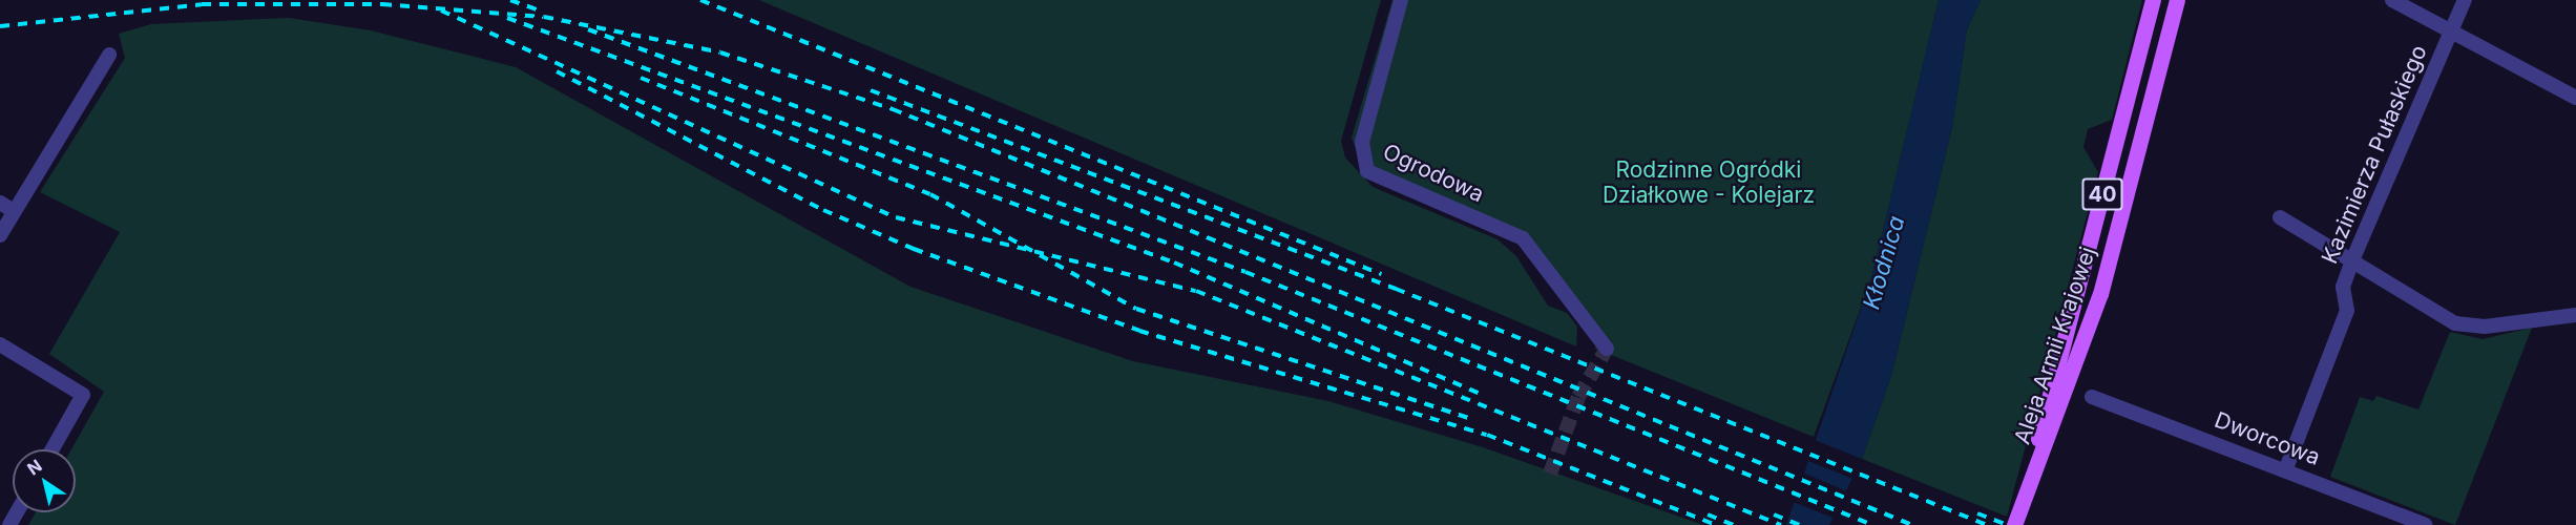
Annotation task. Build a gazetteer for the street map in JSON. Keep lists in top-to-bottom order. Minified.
{"streets":{"main road":["40","Aleja Armii Krajowej"],"street":["Kazimierza Pułaskiego","Ogrodowa","Dworcowa"]},"crossings":[["Kazimierza Pułaskiego","Dworcowa"]],"water":["Kłodnica"],"parks":["Rodzinne Ogródki Działkowe - Kolejarz"],"north":"top left"}
